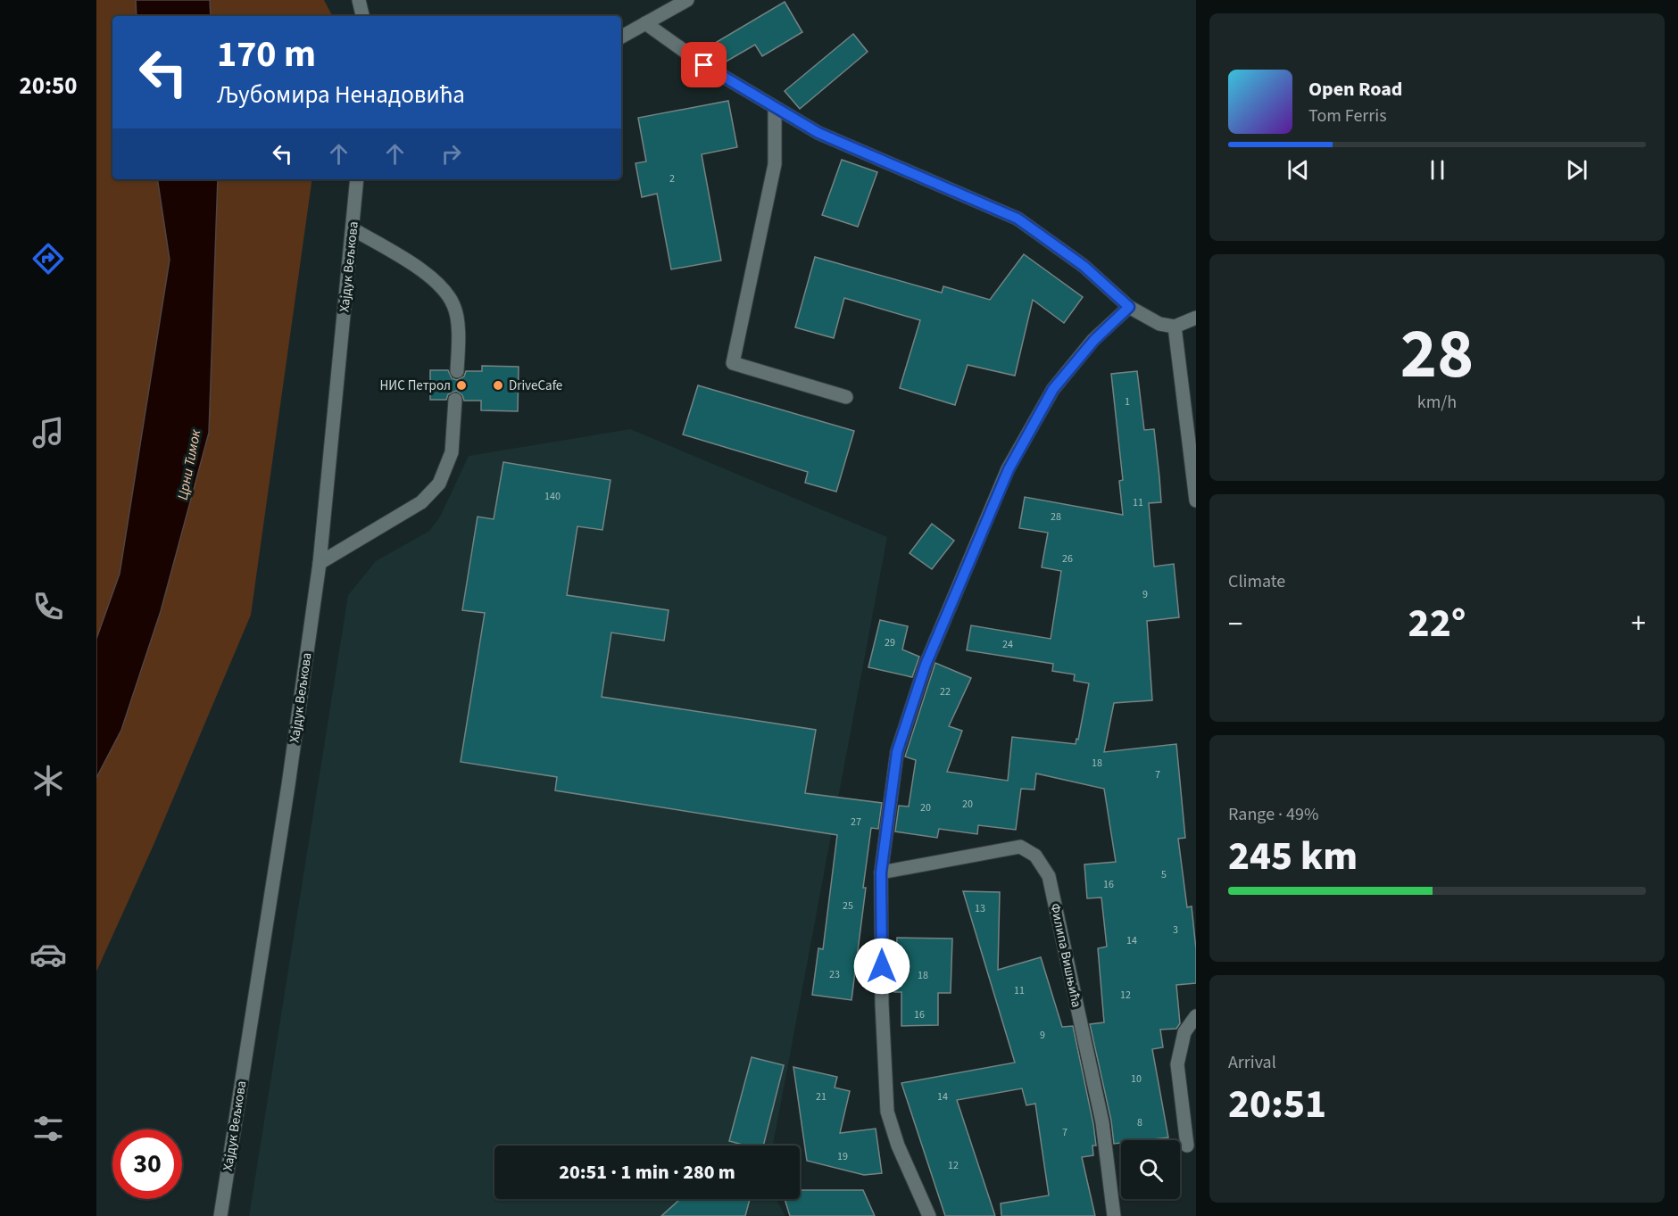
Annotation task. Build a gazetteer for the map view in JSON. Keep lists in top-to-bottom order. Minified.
{"streets":{"street":["Хајдук Вељкова","Филипа Вишњића"]},"water":["Црни Тимок"],"places":["НИС Петрол","DriveCafe"],"house_numbers":["2","1","140","11","28","26","9","29","24","22","18","7","20","20","27","5","16","25","13","3","14","23","18","11","12","16","9","10","21","14","8","7","19","12"],"page":{"tabs":"20:50","turn":["170 m","Љубомира Ненадовића"],"song":["Open Road","Tom Ferris"],"tile":[["28","km/h"],"Climate",["Range · 49%","245 km"],["Arrival","20:51"]],"heat":["−","22°","+"],"limit":"30","trip":"20:51 · 1 min · 280 m"}}
